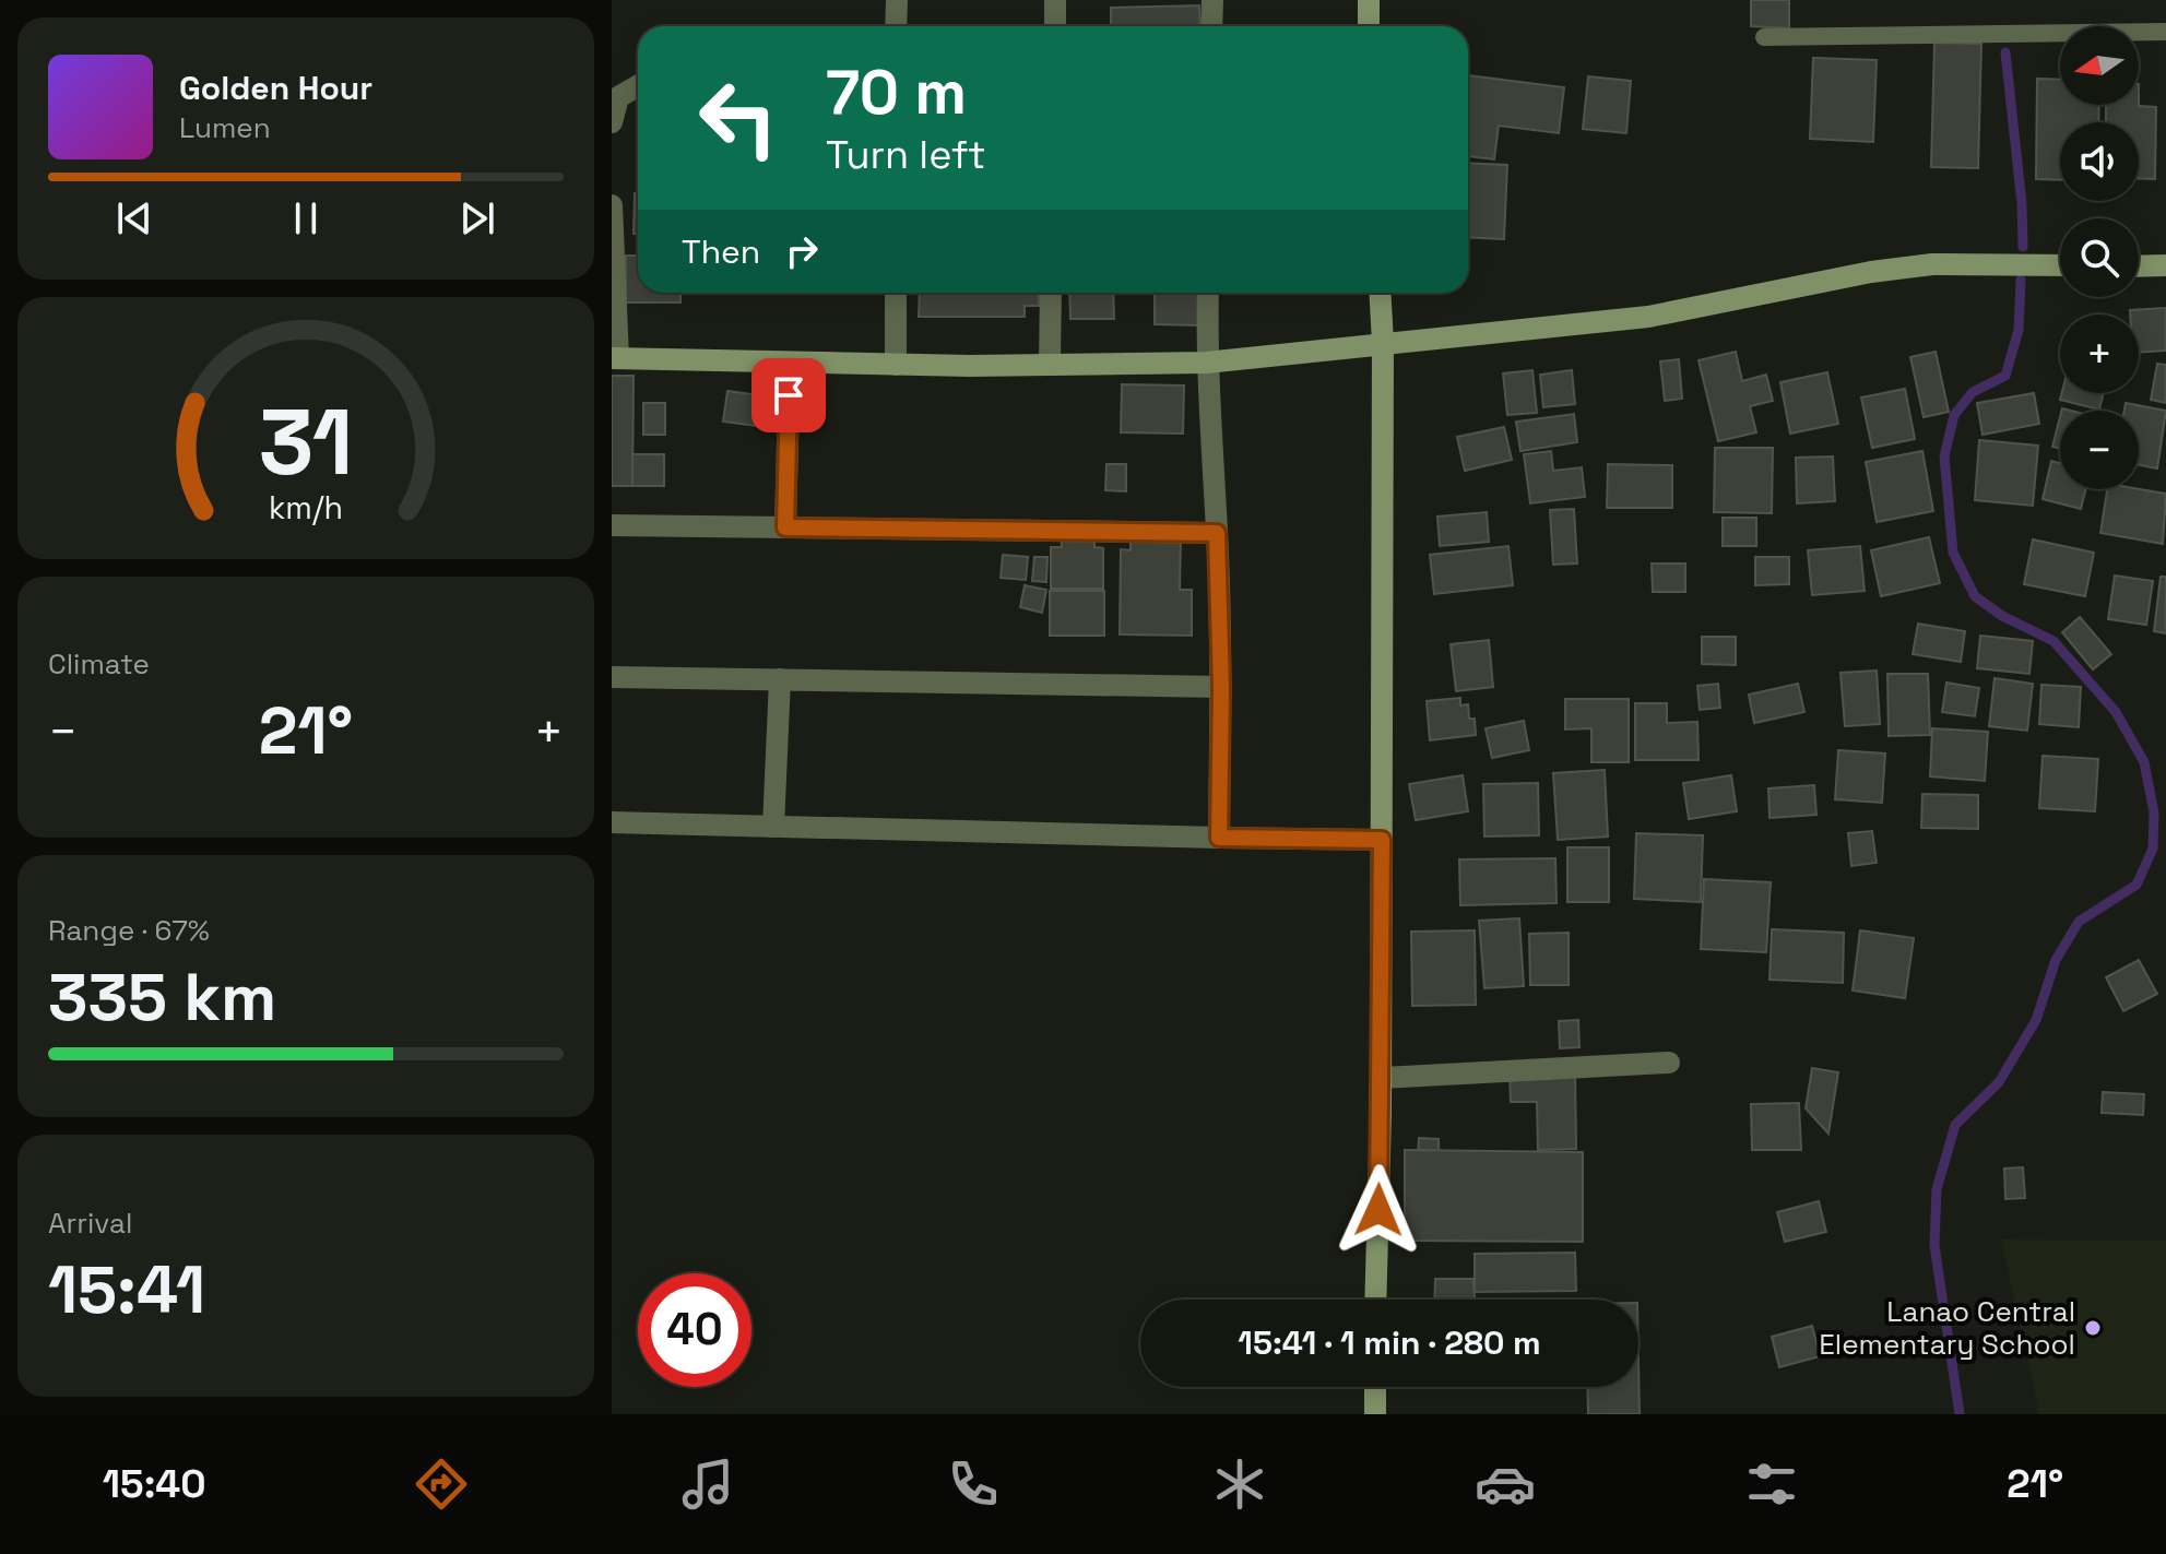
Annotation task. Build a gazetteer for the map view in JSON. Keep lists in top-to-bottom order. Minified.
{"places":["Lanao Central Elementary School"],"north":"left","page":{"map_buttons":["+","−"],"turn":["70 m","Turn left"],"song":["Golden Hour","Lumen"],"then":"Then","tile":["Climate",["Range · 67%","335 km"],["Arrival","15:41"]],"heat":["−","21°","+"],"limit":"40","trip":"15:41 · 1 min · 280 m","tabs":["15:40","21°"],"gauge":["31","km/h"]}}
